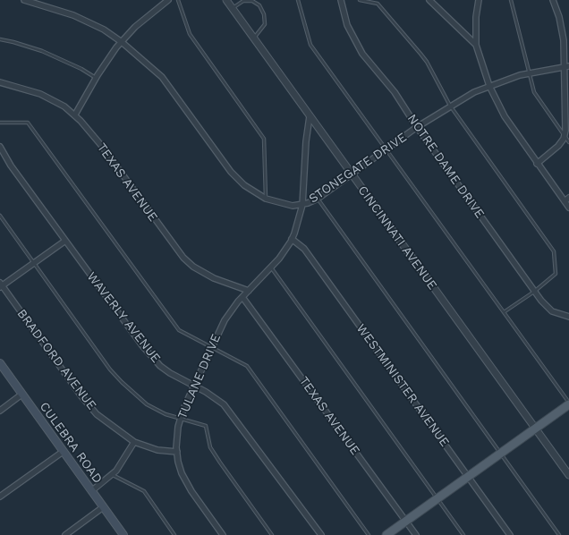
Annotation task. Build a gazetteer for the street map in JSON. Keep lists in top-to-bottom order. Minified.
{"streets":{"main road":["CULEBRA ROAD"],"street":["NOTRE DAME DRIVE","STONEGATE DRIVE","TEXAS AVENUE","CINCINNATI AVENUE","WAVERLY AVENUE","BRADFORD AVENUE","TULANE DRIVE","WESTMINISTER AVENUE"]},"crossings":[["NOTRE DAME DRIVE","STONEGATE DRIVE"],["STONEGATE DRIVE","CINCINNATI AVENUE"],["TEXAS AVENUE","TULANE DRIVE"],["WAVERLY AVENUE","TULANE DRIVE"],["BRADFORD AVENUE","TULANE DRIVE"]]}
